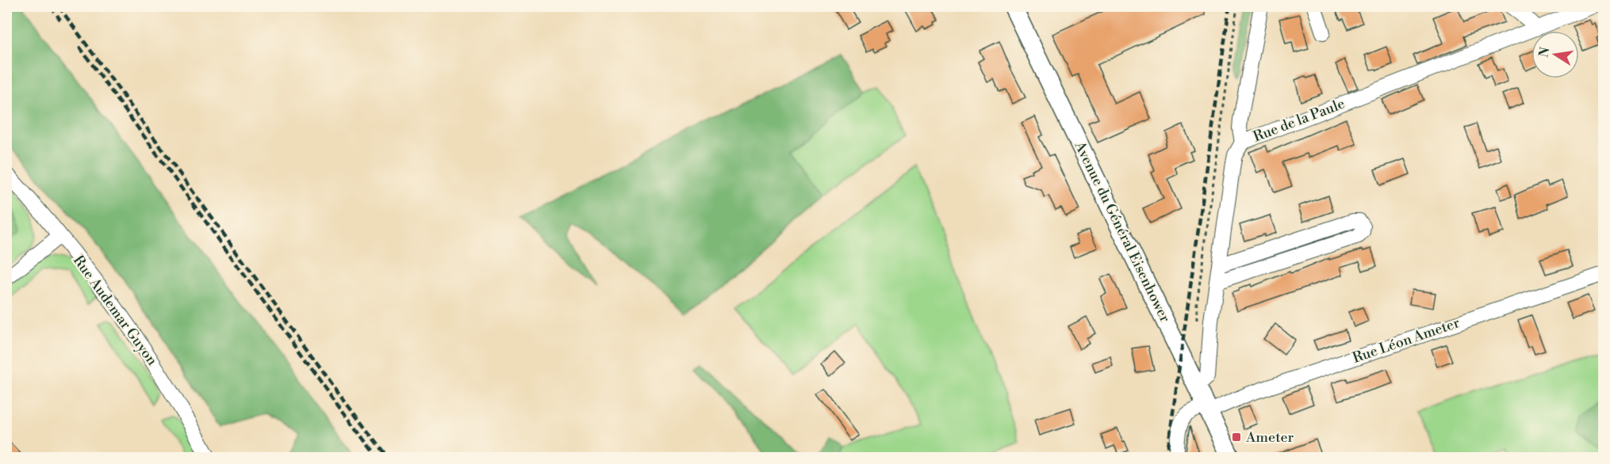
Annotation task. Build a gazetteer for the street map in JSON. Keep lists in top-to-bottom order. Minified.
{"streets":{"main road":["Avenue du Général Eisenhower"],"street":["Rue de la Paule","Rue Audemar Guyon","Rue Léon Ameter"]},"crossings":[["Rue de la Paule","Avenue du Général Eisenhower"],["Avenue du Général Eisenhower","Rue Léon Ameter"]],"places":{"transit":["Ameter"]},"north":"left"}
